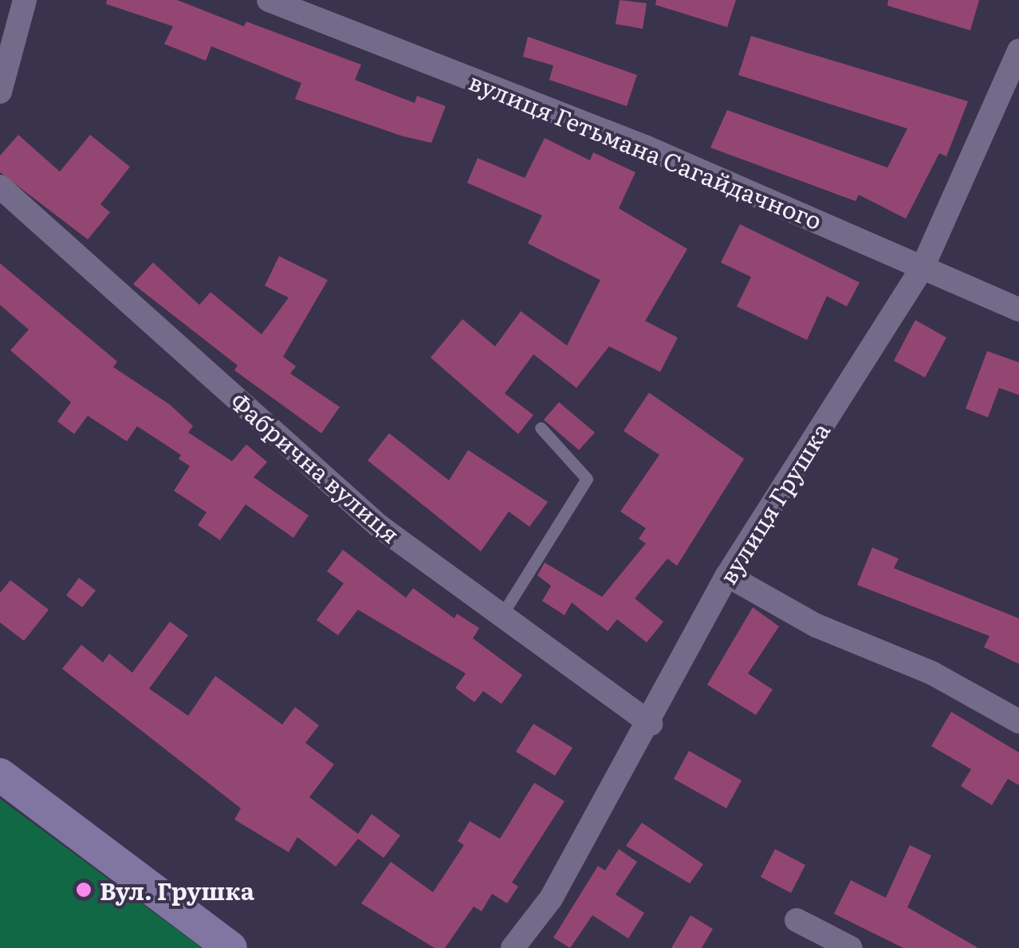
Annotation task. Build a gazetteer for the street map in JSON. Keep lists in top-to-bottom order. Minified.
{"streets":{"street":["вулиця Гетьмана Сагайдачного","Фабрична вулиця","вулиця Грушка"]},"crossings":[["вулиця Гетьмана Сагайдачного","вулиця Грушка"],["Фабрична вулиця","вулиця Грушка"]],"places":["Вул. Грушка"]}
